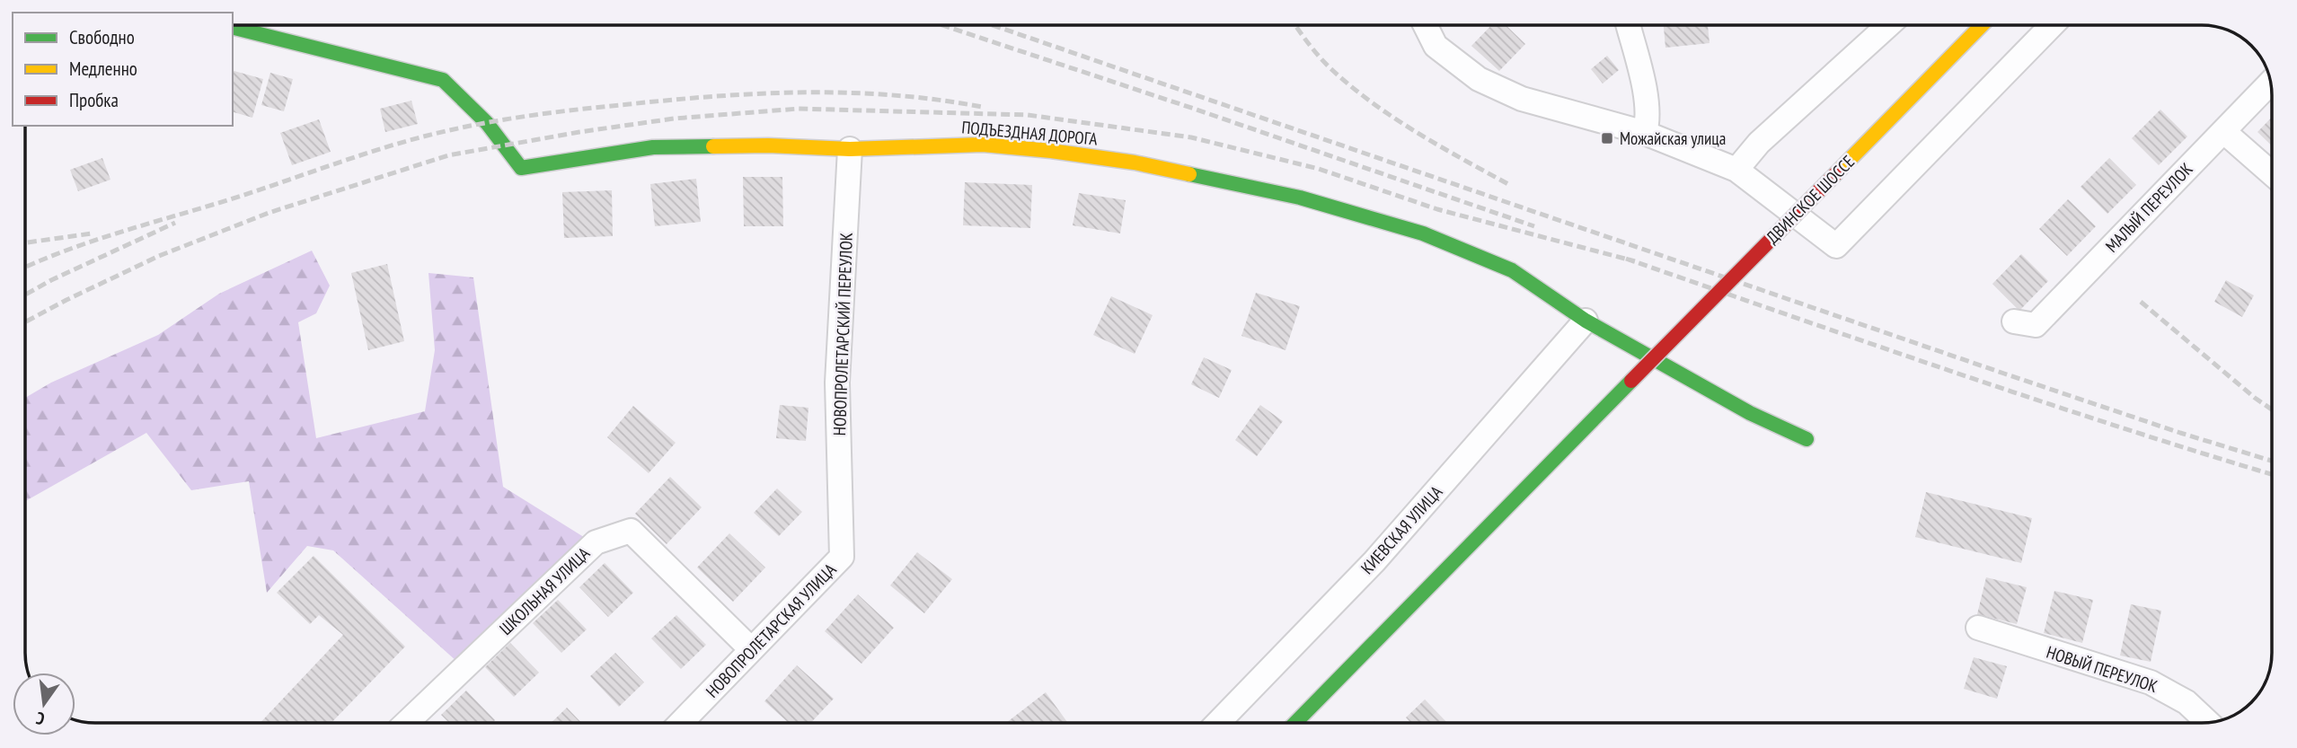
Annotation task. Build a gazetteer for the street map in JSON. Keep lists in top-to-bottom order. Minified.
{"streets":{"street":["ПОДЪЕЗДНАЯ ДОРОГА","ДВИНСКОЕ ШОССЕ","МАЛЫЙ ПЕРЕУЛОК","НОВОПРОЛЕТАРСКИЙ ПЕРЕУЛОК","КИЕВСКАЯ УЛИЦА","ШКОЛЬНАЯ УЛИЦА","НОВОПРОЛЕТАРСКАЯ УЛИЦА","НОВЫЙ ПЕРЕУЛОК"]},"crossings":[["ПОДЪЕЗДНАЯ ДОРОГА","НОВОПРОЛЕТАРСКИЙ ПЕРЕУЛОК"],["ПОДЪЕЗДНАЯ ДОРОГА","КИЕВСКАЯ УЛИЦА"],["НОВОПРОЛЕТАРСКИЙ ПЕРЕУЛОК","НОВОПРОЛЕТАРСКАЯ УЛИЦА"],["ШКОЛЬНАЯ УЛИЦА","НОВОПРОЛЕТАРСКАЯ УЛИЦА"]],"places":{"transit":["Можайская улица"]},"legend":["Свободно","Медленно","Пробка"],"north":"bottom"}
